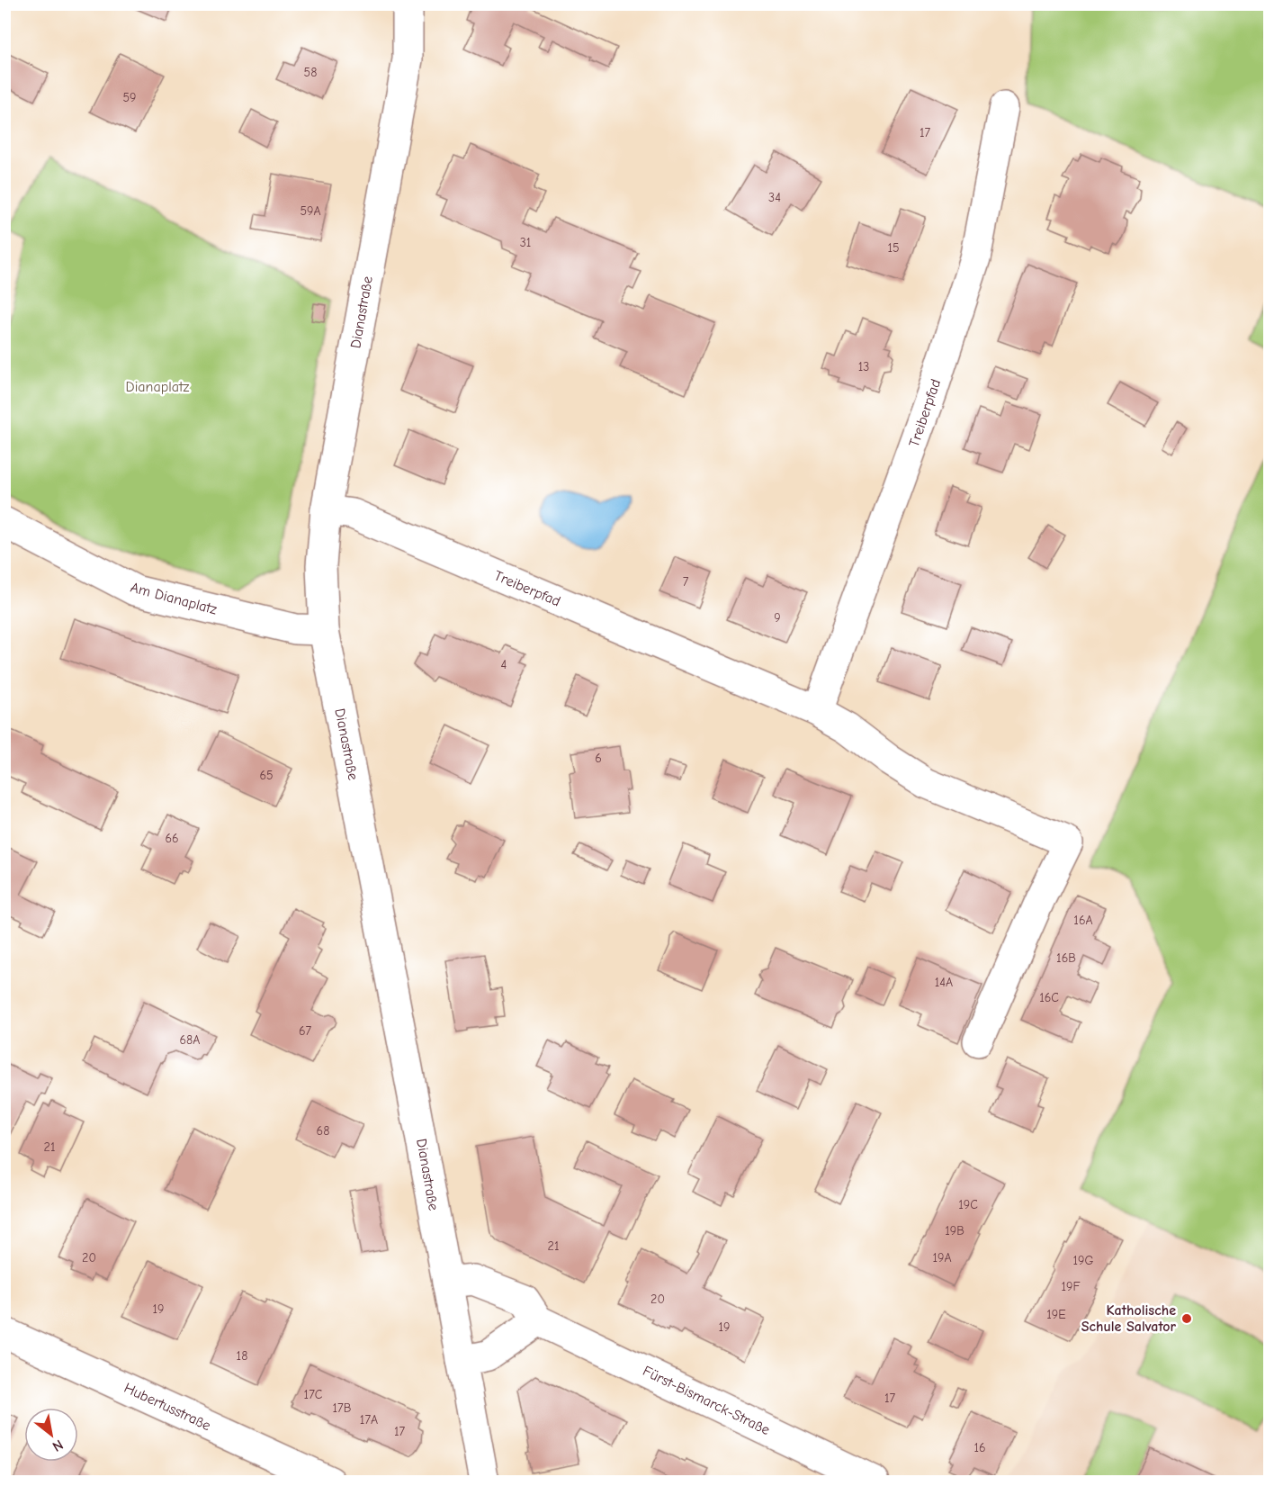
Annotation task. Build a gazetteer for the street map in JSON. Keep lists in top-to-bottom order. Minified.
{"streets":{"street":["Dianastraße","Treiberpfad","Am Dianaplatz","Fürst-Bismarck-Straße","Hubertusstraße"]},"crossings":[["Dianastraße","Treiberpfad"],["Dianastraße","Am Dianaplatz"],["Dianastraße","Fürst-Bismarck-Straße"]],"parks":["Dianaplatz"],"places":["Katholische Schule Salvator"],"house_numbers":["58","59","17","34","59A","31","15","13","7","9","4","6","65","66","16A","16B","14A","16C","67","68A","68","21","19C","19B","21","20","19A","19G","19F","20","19","19E","19","18","17C","17","17B","17A","17","16"],"north":"bottom right"}
